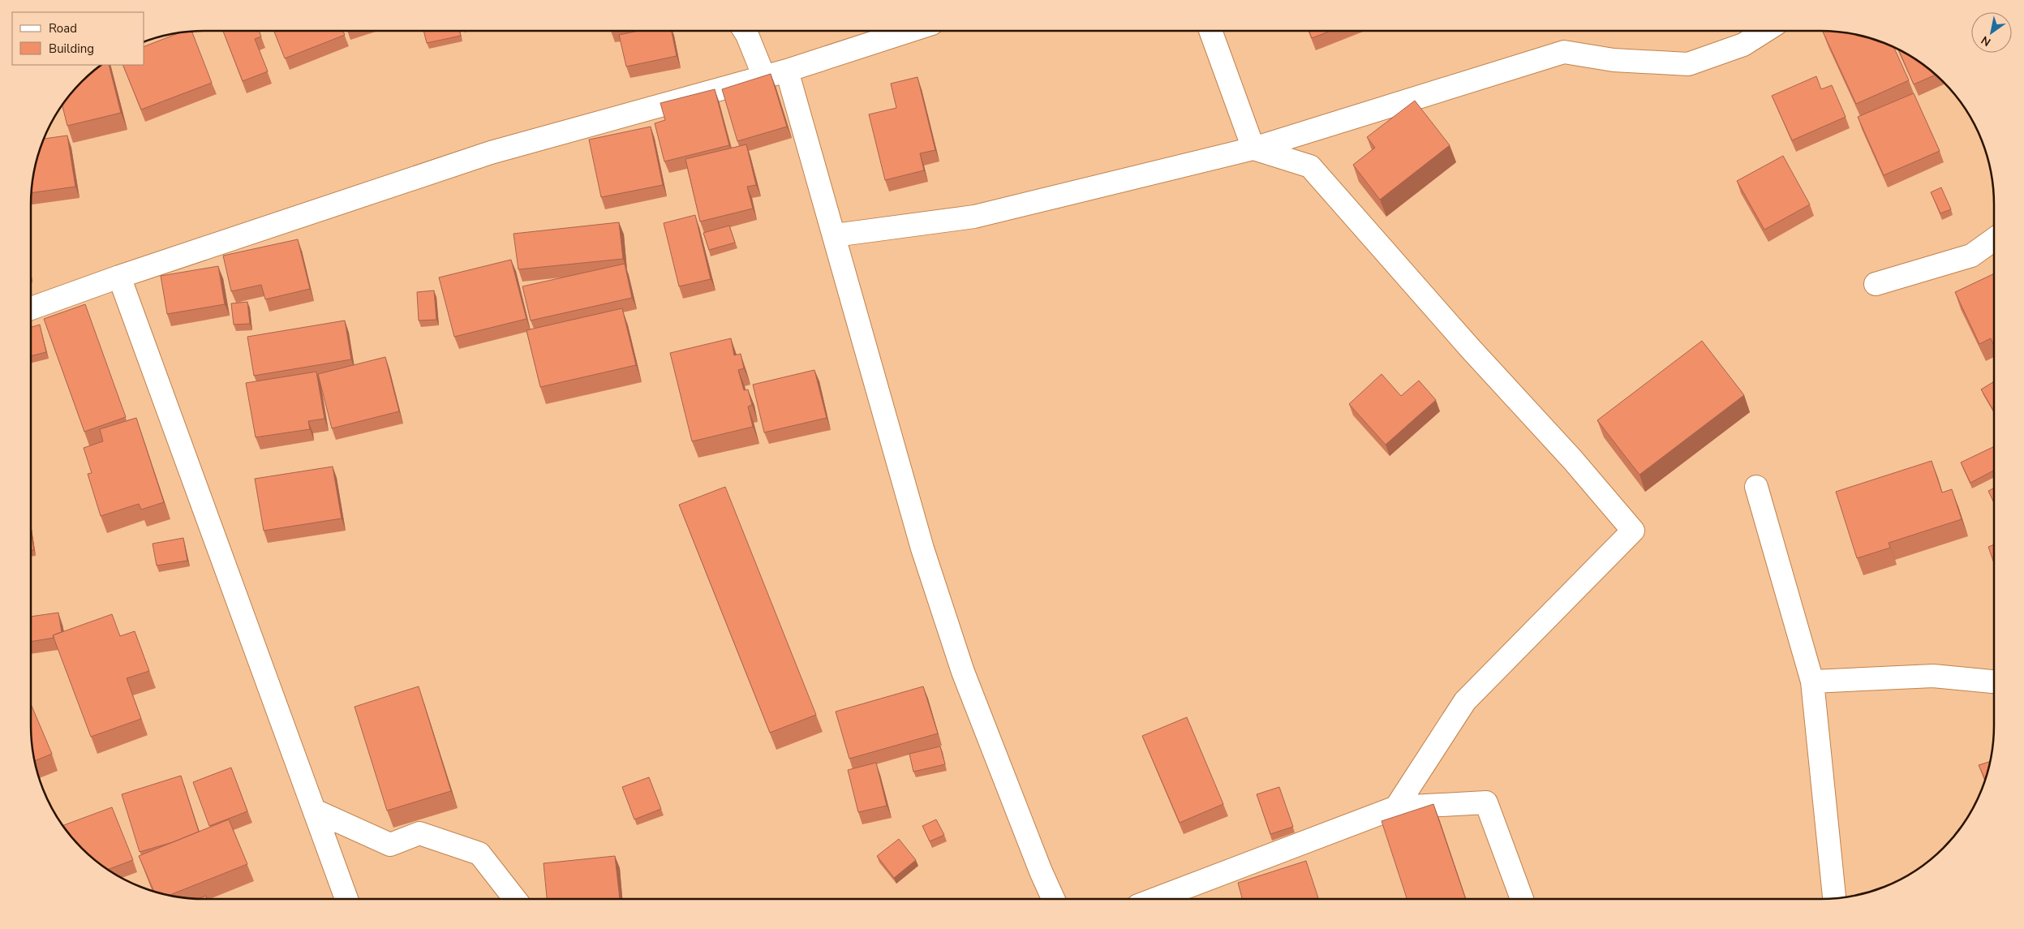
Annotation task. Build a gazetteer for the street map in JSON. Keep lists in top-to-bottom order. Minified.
{"legend":["Road","Building"],"north":"bottom left"}
